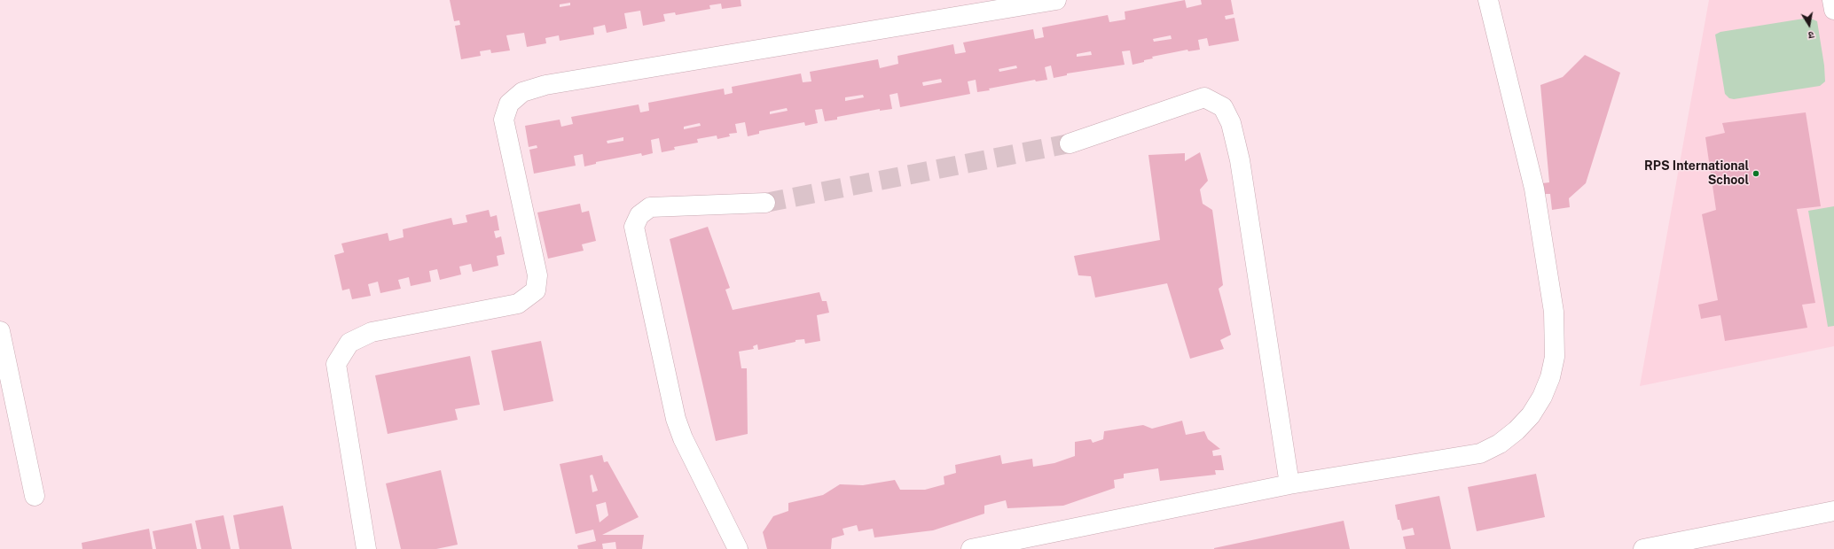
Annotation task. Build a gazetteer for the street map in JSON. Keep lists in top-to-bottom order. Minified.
{"places":["RPS International School"],"north":"bottom"}
